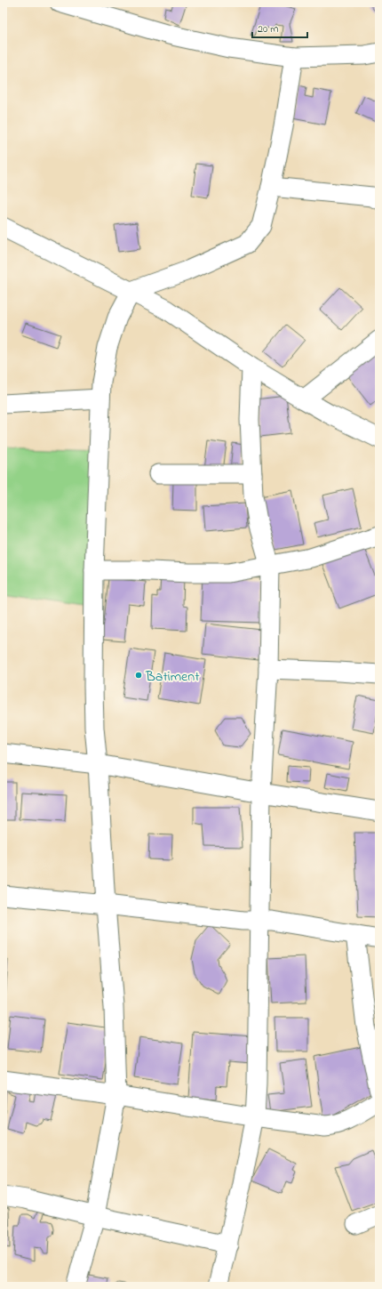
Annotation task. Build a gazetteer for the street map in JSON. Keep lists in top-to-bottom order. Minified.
{"places":["Batiment"],"scale_bar":"20 m"}
